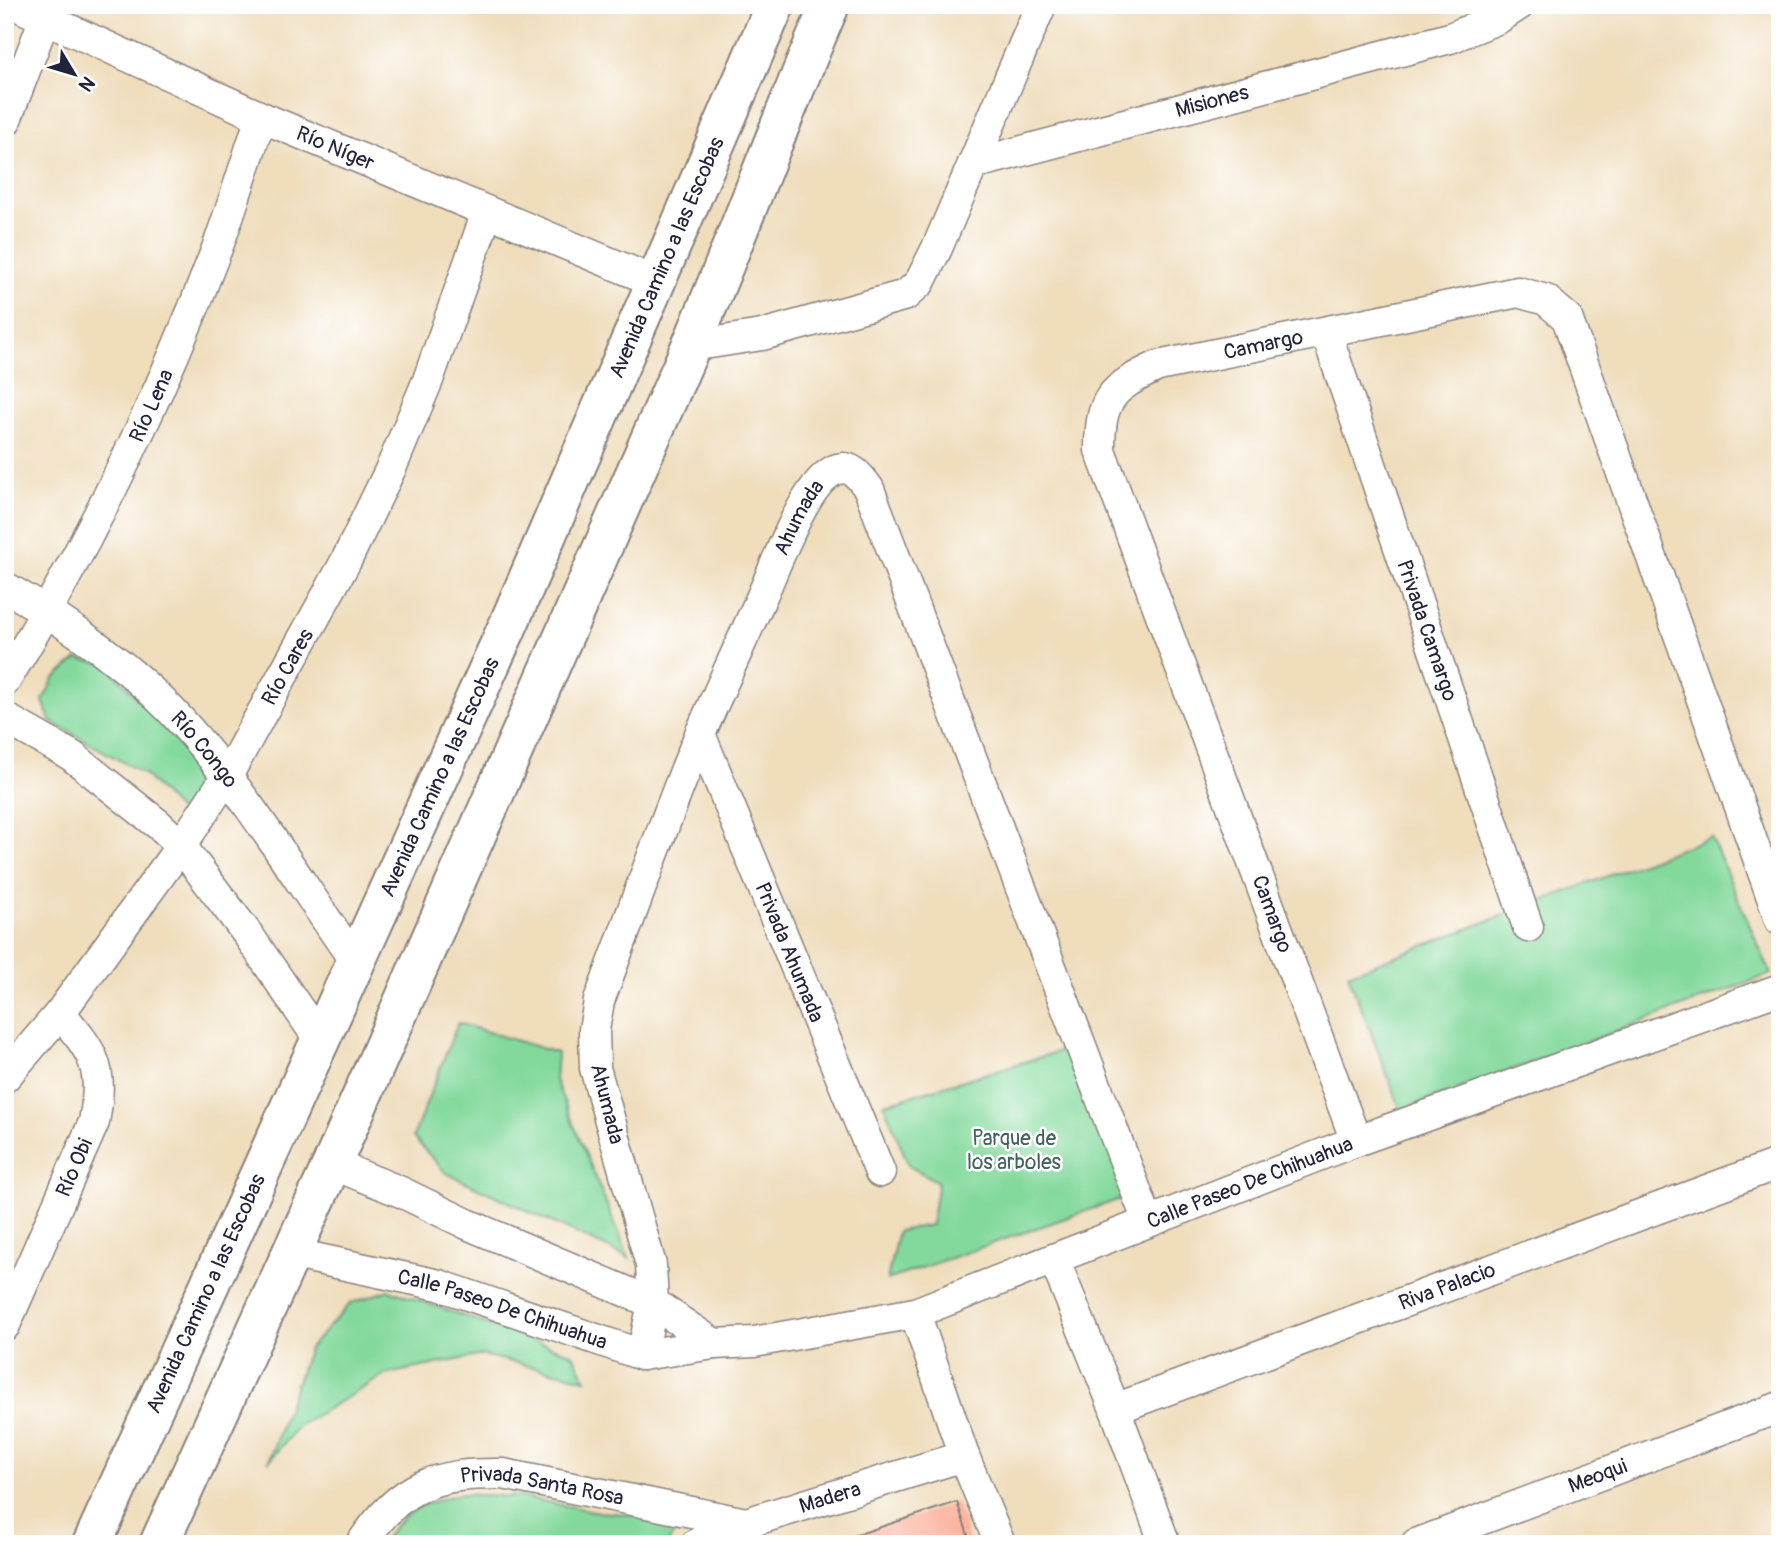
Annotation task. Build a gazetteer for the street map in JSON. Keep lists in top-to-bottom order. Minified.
{"streets":{"street":["Misiones","Río Níger","Avenida Camino a las Escobas","Camargo","Río Lena","Ahumada","Privada Camargo","Río Cares","Río Congo","Privada Ahumada","Río Obi","Calle Paseo De Chihuahua","Riva Palacio","Meoqui","Privada Santa Rosa","Madera"]},"crossings":[["Río Níger","Avenida Camino a las Escobas"],["Río Níger","Río Lena"],["Río Níger","Río Cares"],["Avenida Camino a las Escobas","Río Congo"],["Camargo","Privada Camargo"],["Camargo","Calle Paseo De Chihuahua"],["Río Lena","Río Congo"],["Ahumada","Privada Ahumada"],["Ahumada","Calle Paseo De Chihuahua"],["Río Cares","Río Congo"],["Río Cares","Río Obi"],["Privada Santa Rosa","Madera"]],"parks":["Parque de los arboles"],"north":"bottom right"}
